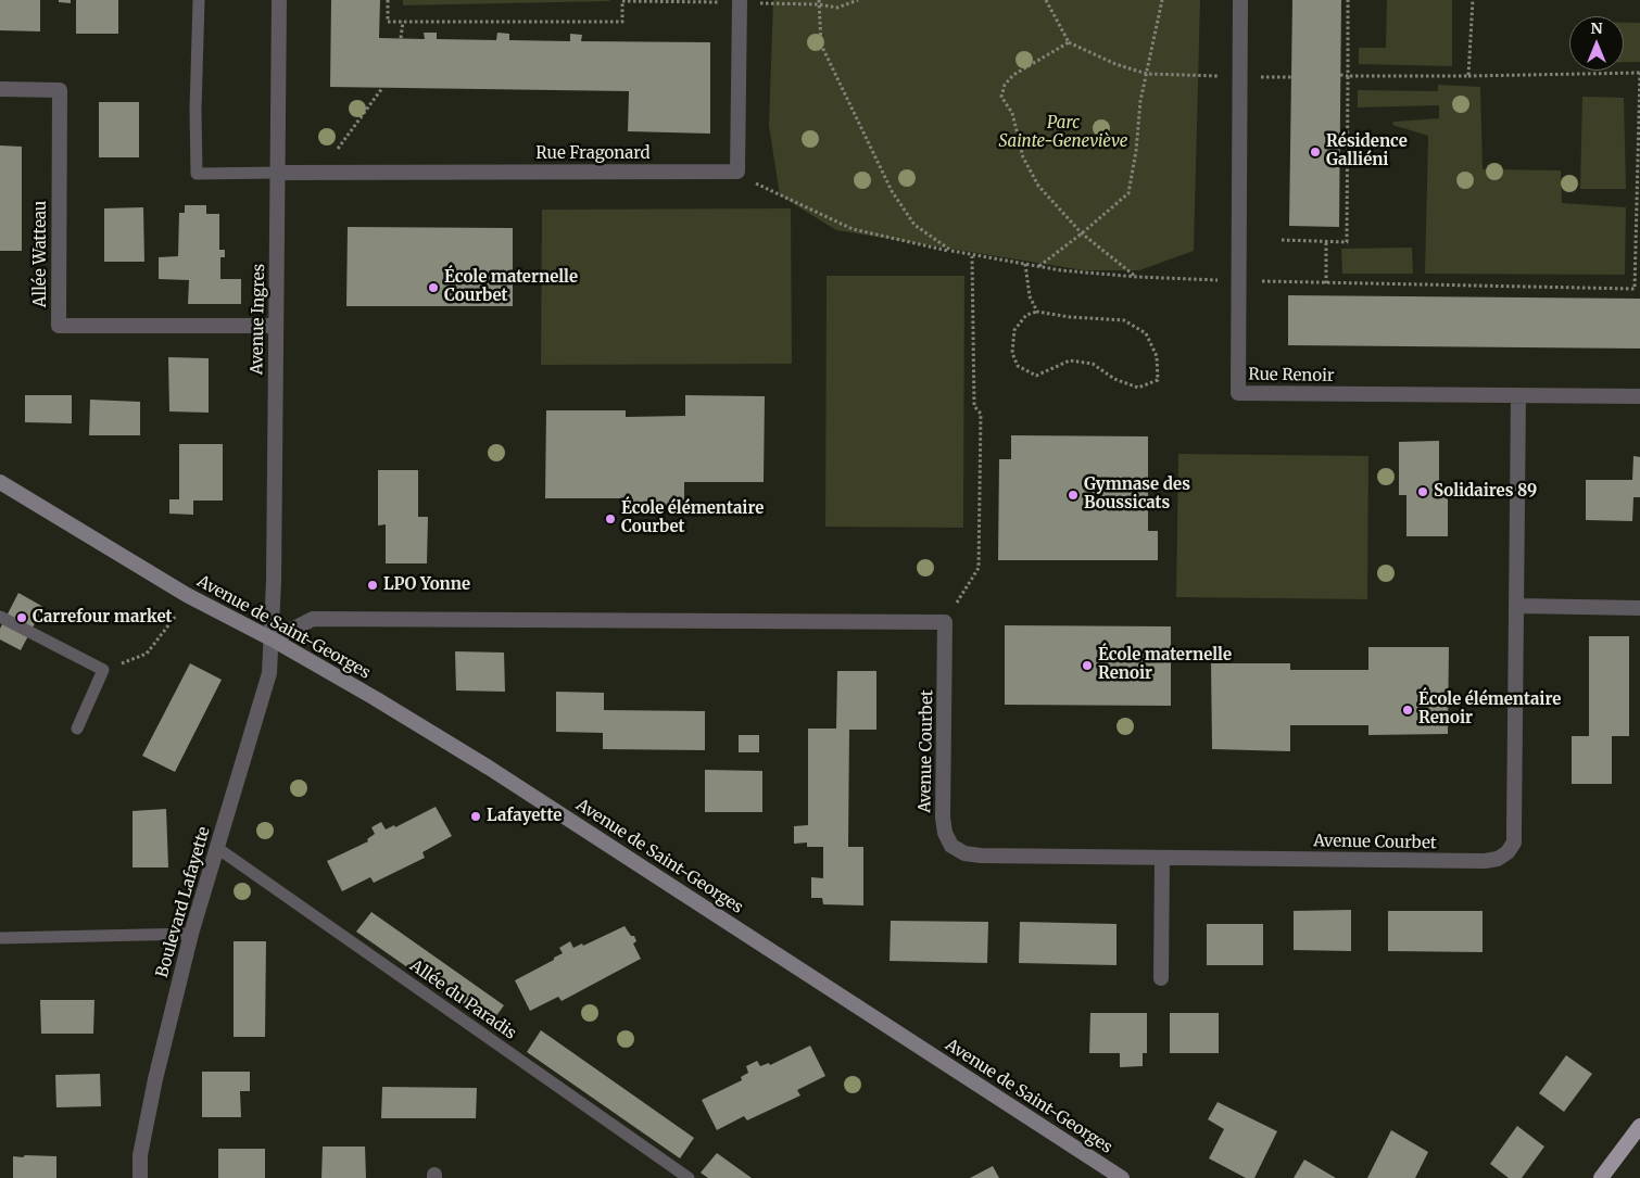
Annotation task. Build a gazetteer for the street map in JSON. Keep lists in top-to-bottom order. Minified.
{"streets":{"main road":["Avenue de Saint-Georges"],"street":["Rue Fragonard","Allée Watteau","Avenue Ingres","Rue Renoir","Avenue Courbet","Boulevard Lafayette"],"lane":["Allée du Paradis"]},"crossings":[["Rue Fragonard","Avenue Ingres"],["Allée Watteau","Avenue Ingres"],["Avenue Ingres","Avenue de Saint-Georges"],["Avenue Ingres","Boulevard Lafayette"],["Rue Renoir","Avenue Courbet"],["Avenue de Saint-Georges","Boulevard Lafayette"],["Boulevard Lafayette","Allée du Paradis"]],"parks":["Parc Sainte-Geneviève"],"places":["Résidence Galliéni","École maternelle Courbet","Solidaires 89","Gymnase des Boussicats","École élémentaire Courbet","LPO Yonne","Carrefour market","École maternelle Renoir","École élémentaire Renoir","Lafayette"],"north":"top"}
